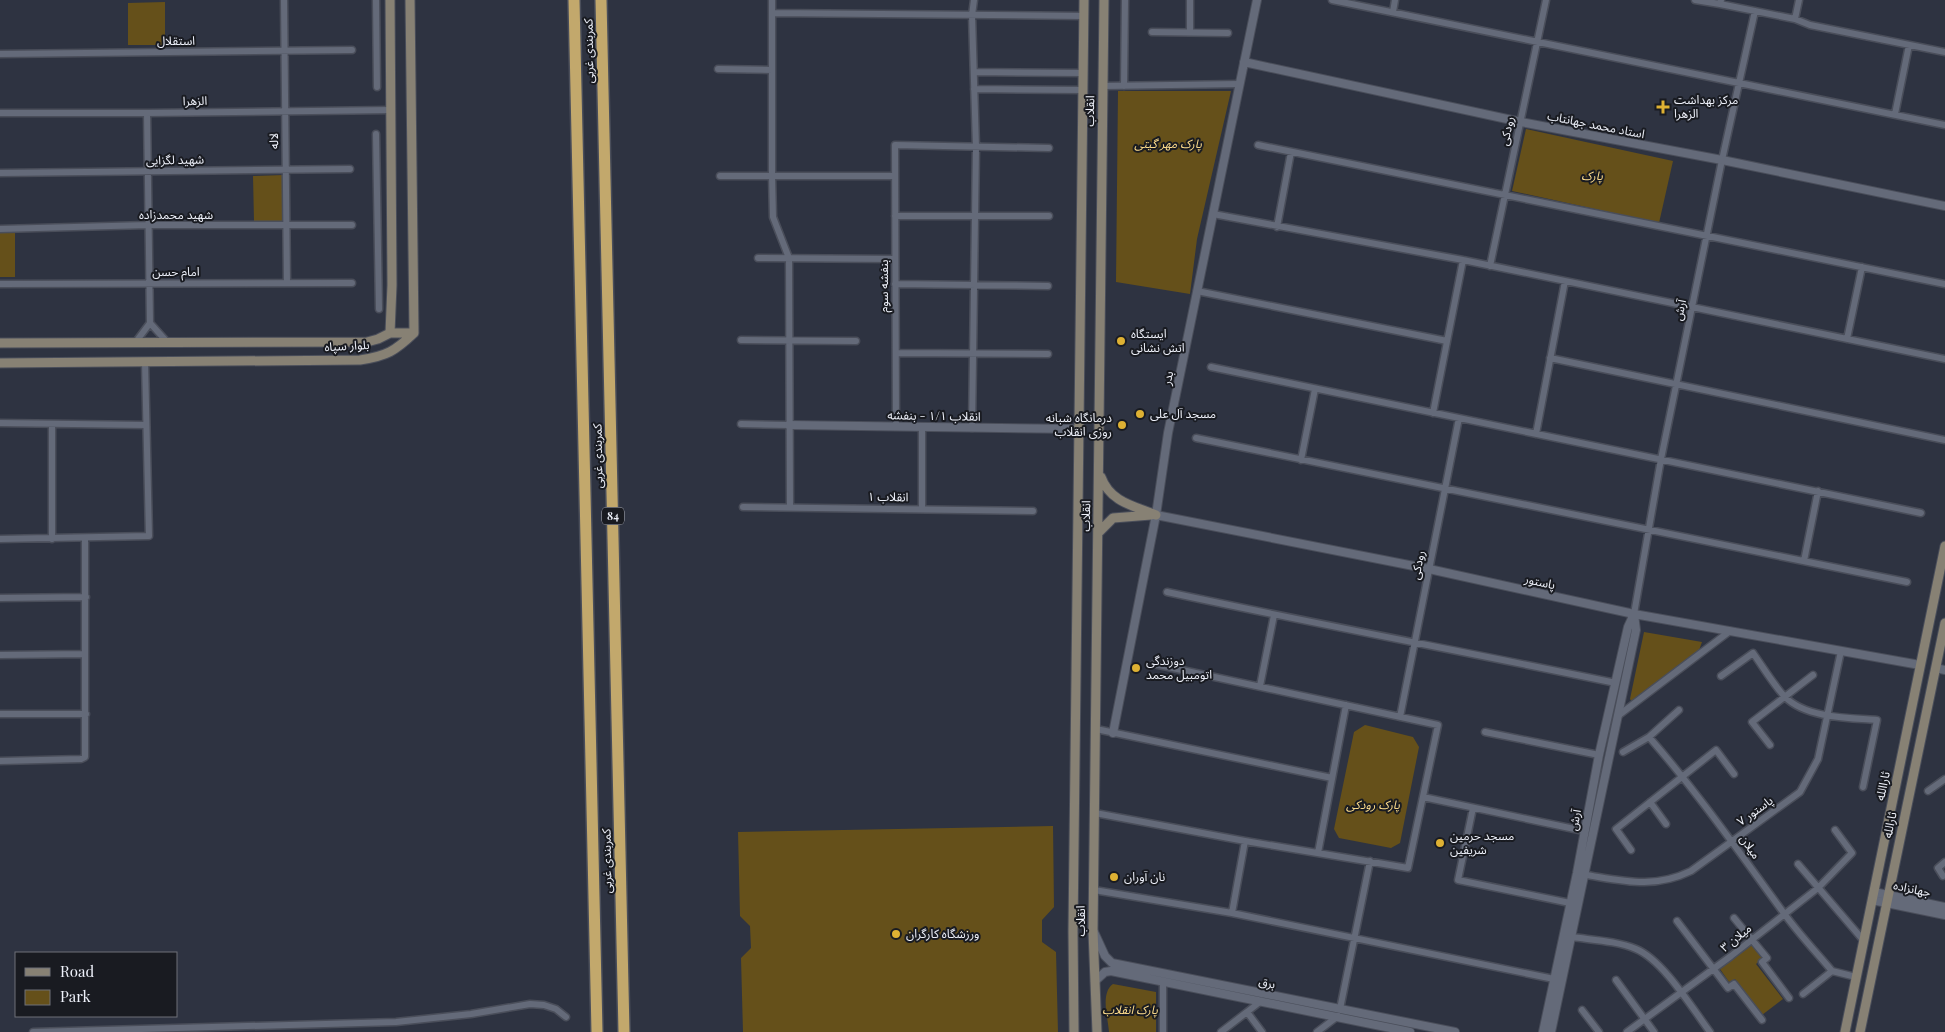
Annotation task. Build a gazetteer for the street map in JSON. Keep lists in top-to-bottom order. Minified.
{"streets":{"highway":["کمربندی غربی","84"],"main road":["انقلاب","بلوار سپاه","ثاراالله","ثارالله"],"street":["استقلال","الزهرا","استاد محمد جهانتاب","رودکی","لاله","شهید لگزایی","شهید محمدزاده","امام حسن","بنفشه سوم","آرش","بدر","انقلاب ۱/۱ - بنفشه","انقلاب ۱","پاستور","پاستور ۷","میلان","جهانزاده","میلان ۳","برق"]},"crossings":[["استقلال","لاله"],["الزهرا","لاله"],["انقلاب","انقلاب ۱/۱ - بنفشه"],["انقلاب","برق"],["استاد محمد جهانتاب","رودکی"],["استاد محمد جهانتاب","آرش"],["استاد محمد جهانتاب","بدر"],["رودکی","پاستور"],["لاله","شهید لگزایی"],["لاله","شهید محمدزاده"],["لاله","امام حسن"],["بنفشه سوم","انقلاب ۱/۱ - بنفشه"],["آرش","پاستور"],["آرش","پاستور ۷"],["بدر","پاستور"],["پاستور","ثاراالله"],["پاستور","پاستور ۷"],["ثاراالله","جهانزاده"],["پاستور ۷","میلان"],["ثارالله","جهانزاده"],["میلان","میلان ۳"]],"parks":["پارک مهر گیتی","پارک","پارک رودکی","پارک انقلاب"],"places":{"health":["مرکز بهداشت الزهرا"],"other":["ایستگاه اتش نشانی","مسجد آل علی","درمانگاه شبانه روزی انقلاب","دوزندگی اتومبیل محمد","مسجد حرمین شریفین","نان آوران","ورزشگاه کارگران"]},"legend":["Road","Park"]}
